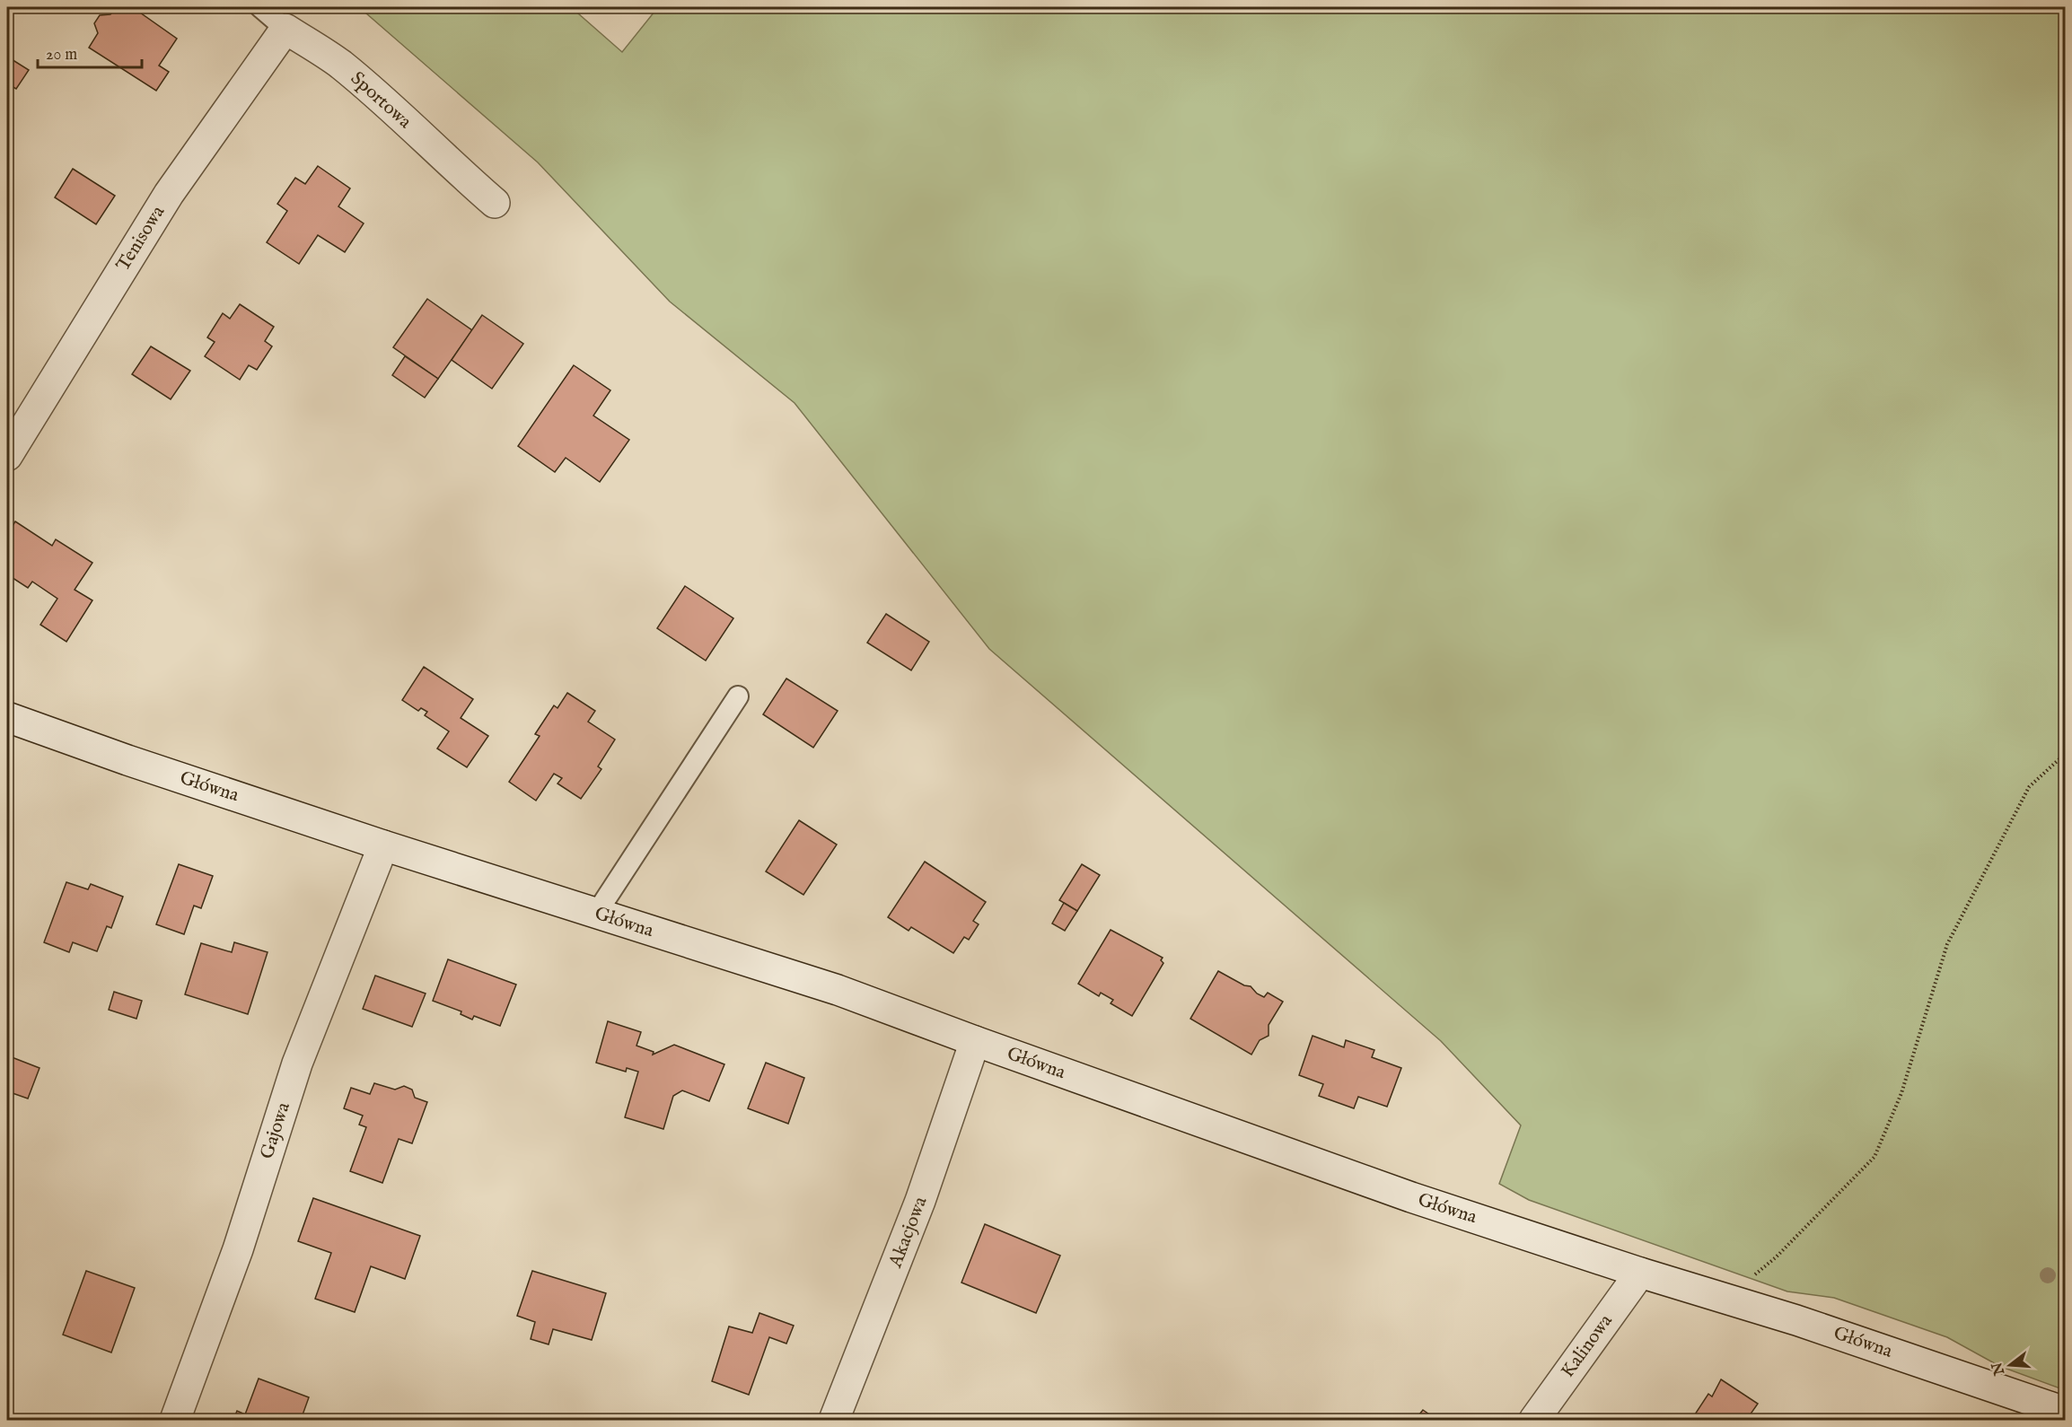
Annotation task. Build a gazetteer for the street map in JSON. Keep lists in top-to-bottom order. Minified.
{"streets":{"street":["Sportowa","Tenisowa","Główna","Gajowa","Akacjowa","Kalinowa"]},"crossings":[["Sportowa","Tenisowa"],["Główna","Gajowa"],["Główna","Akacjowa"],["Główna","Kalinowa"]],"scale_bar":"20 m","north":"left"}
